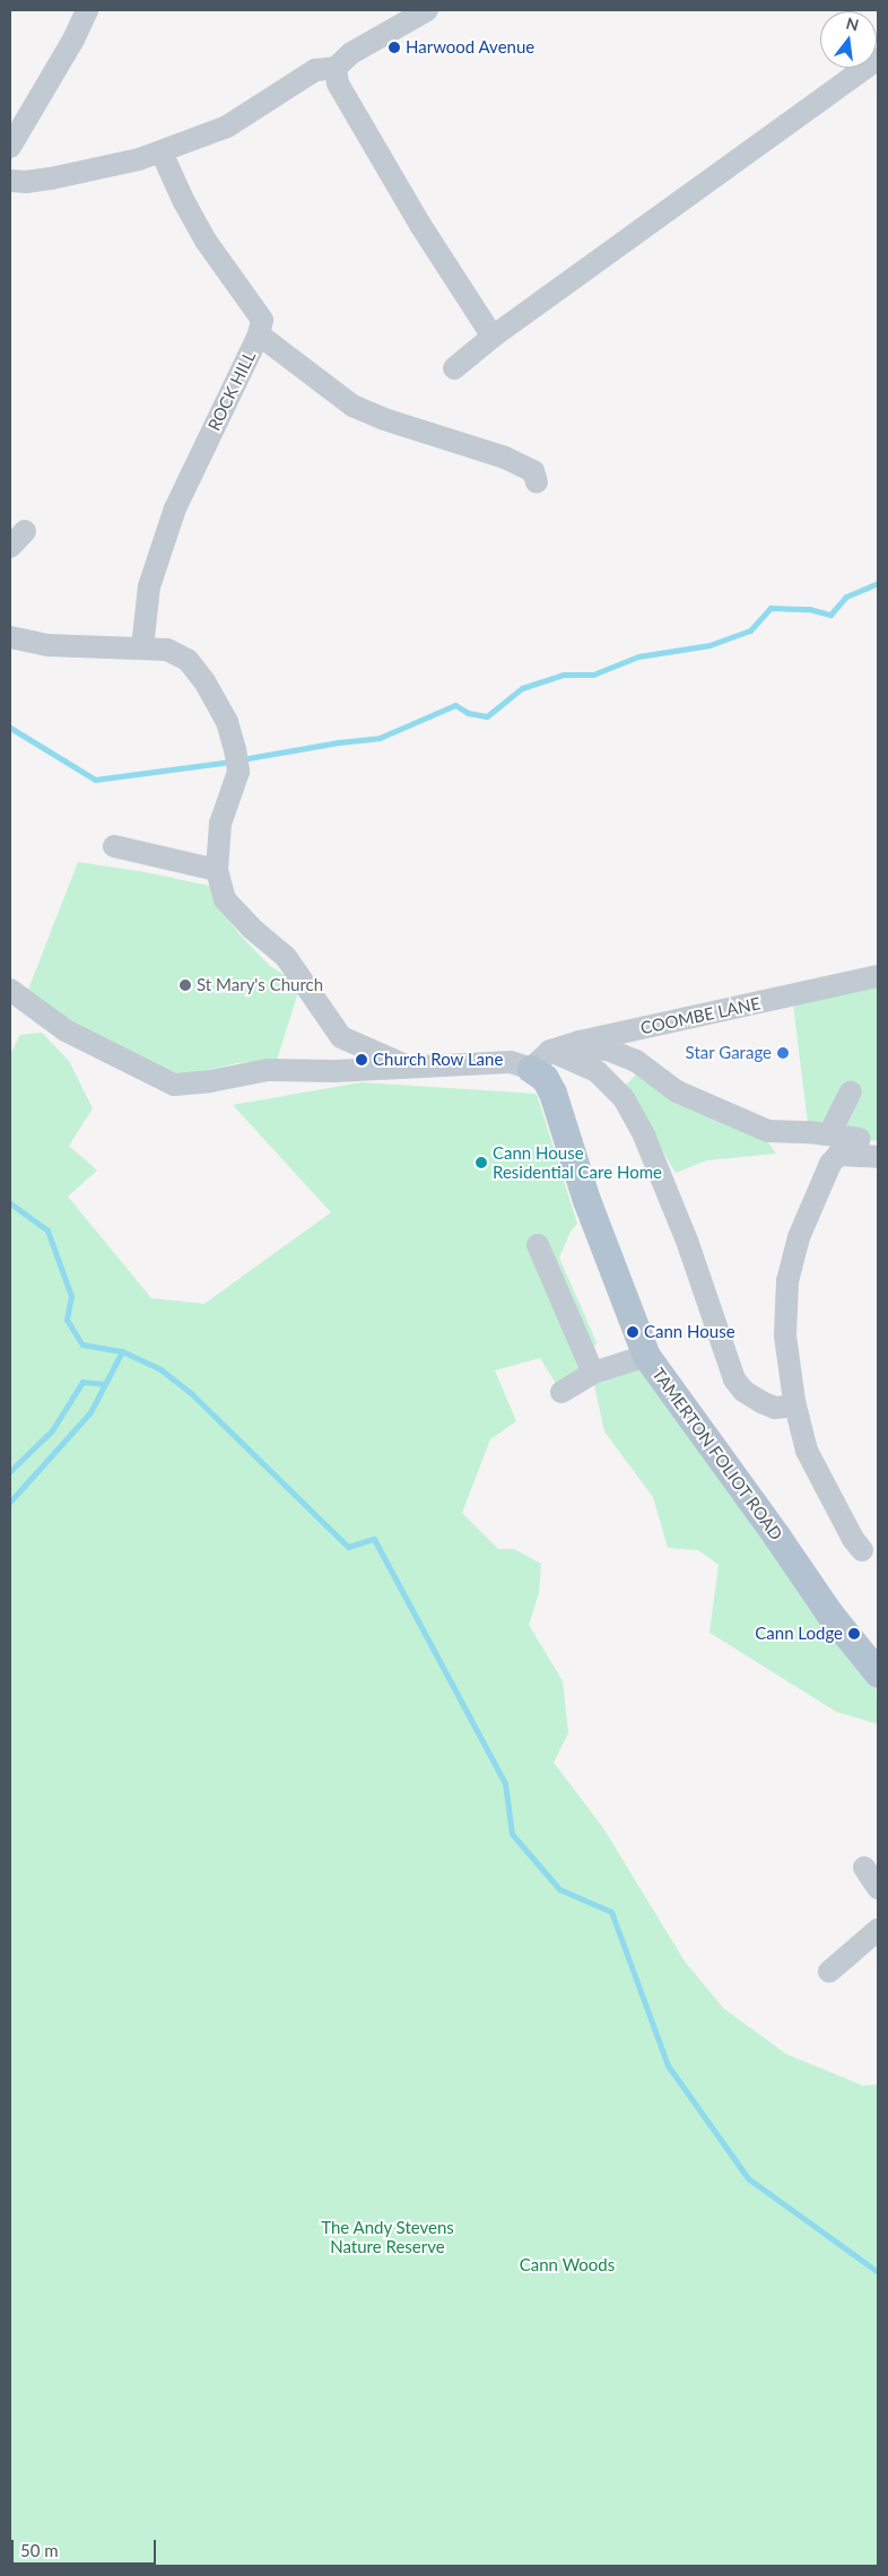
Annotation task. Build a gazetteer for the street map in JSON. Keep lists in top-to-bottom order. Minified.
{"streets":{"main road":["TAMERTON FOLIOT ROAD"],"street":["ROCK HILL","COOMBE LANE"]},"crossings":[["COOMBE LANE","TAMERTON FOLIOT ROAD"]],"parks":["The Andy Stevens Nature Reserve","Cann Woods"],"places":["Harwood Avenue","St Mary's Church","Star Garage","Church Row Lane","Cann House Residential Care Home","Cann House","Cann Lodge"],"scale_bar":"50 m","north":"top"}
